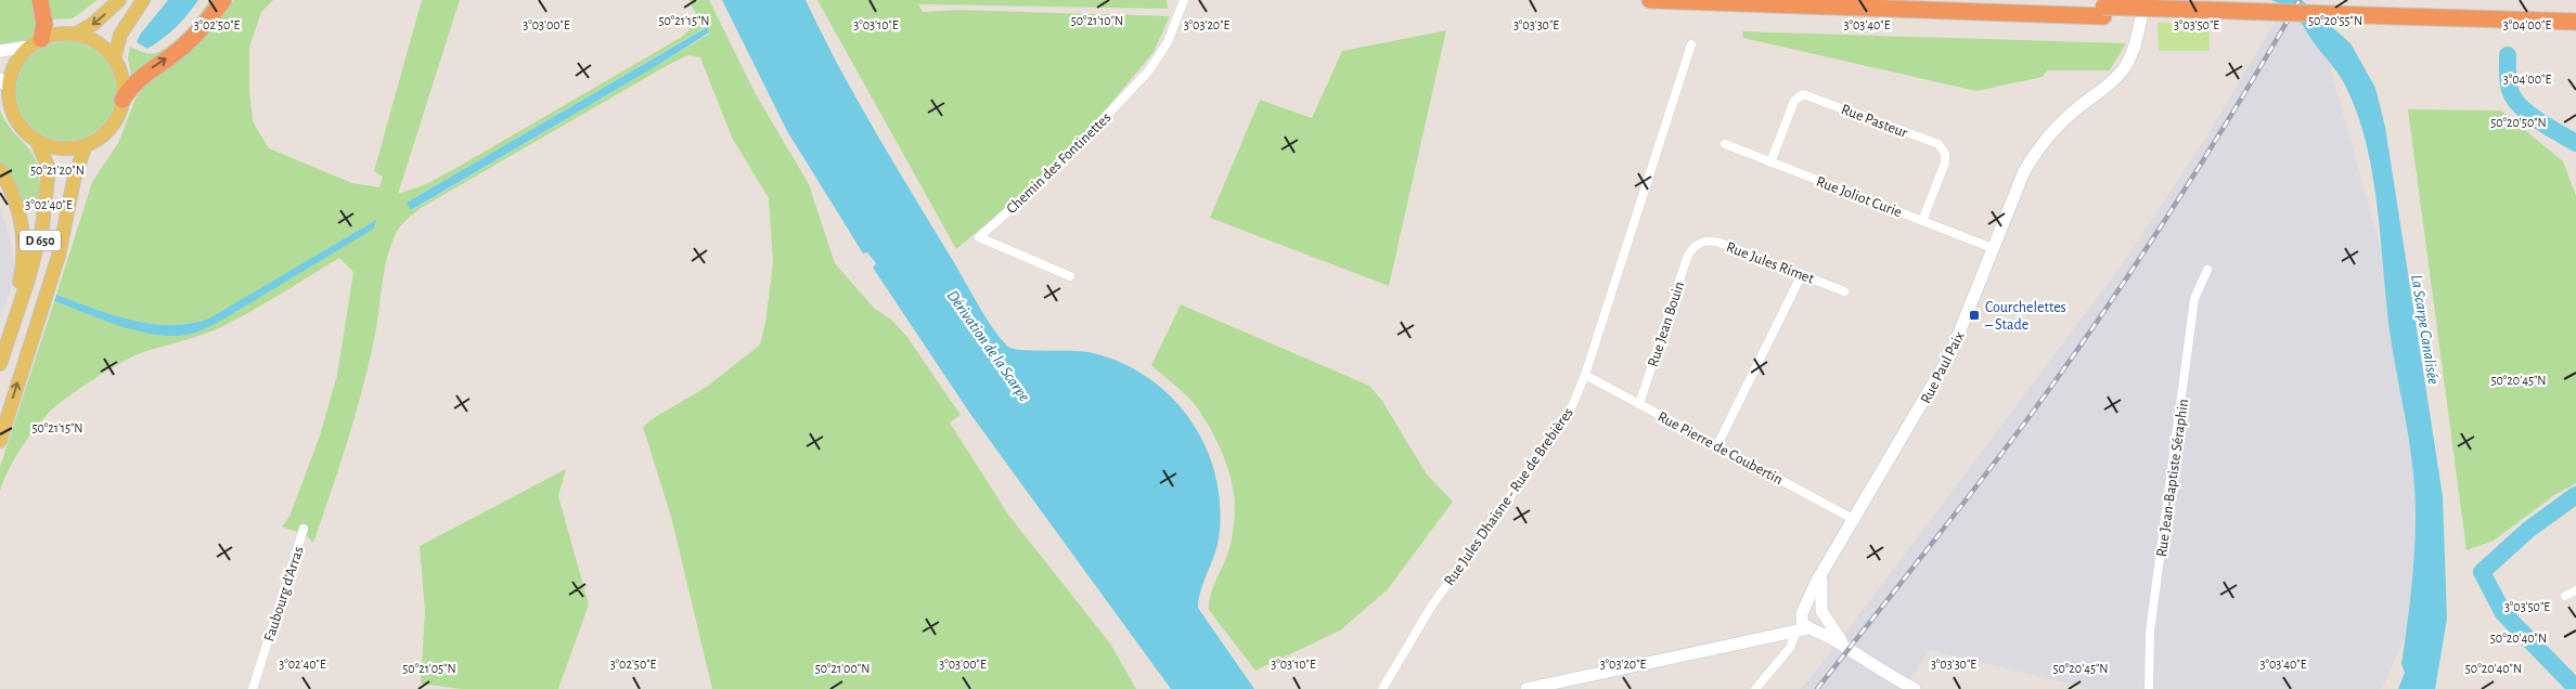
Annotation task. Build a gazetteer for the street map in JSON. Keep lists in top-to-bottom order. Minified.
{"streets":{"main road":["D 650"],"street":["Rue Pasteur","Chemin des Fontinettes","Rue Joliot Curie","Rue Jules Rimet","Rue Jean Bouin","Rue Paul Paix","Rue Pierre de Coubertin","Rue Jean-Baptiste Séraphin","Rue Jules Dhaisne - Rue de Brebières","Faubourg d'Arras"]},"crossings":[["Rue Pasteur","Rue Joliot Curie"],["Rue Joliot Curie","Rue Paul Paix"],["Rue Jules Rimet","Rue Jean Bouin"],["Rue Jean Bouin","Rue Pierre de Coubertin"],["Rue Paul Paix","Rue Pierre de Coubertin"],["Rue Pierre de Coubertin","Rue Jules Dhaisne - Rue de Brebières"]],"water":["La Scarpe Canalisée","Dérivation de la Scarpe"],"places":{"transit":["Courchelettes – Stade"]},"coordinates":["50°21'10\"N","50°21'15\"N","50°20'55\"N","3°02'50\"E","3°03'00\"E","3°03'10\"E","3°03'20\"E","3°03'30\"E","3°03'40\"E","3°03'50\"E","3°04'00\"E","50°20'50\"N","50°21'20\"N","3°02'40\"E","50°20'45\"N","50°20'40\"N","50°21'05\"N","50°21'00\"N"]}
